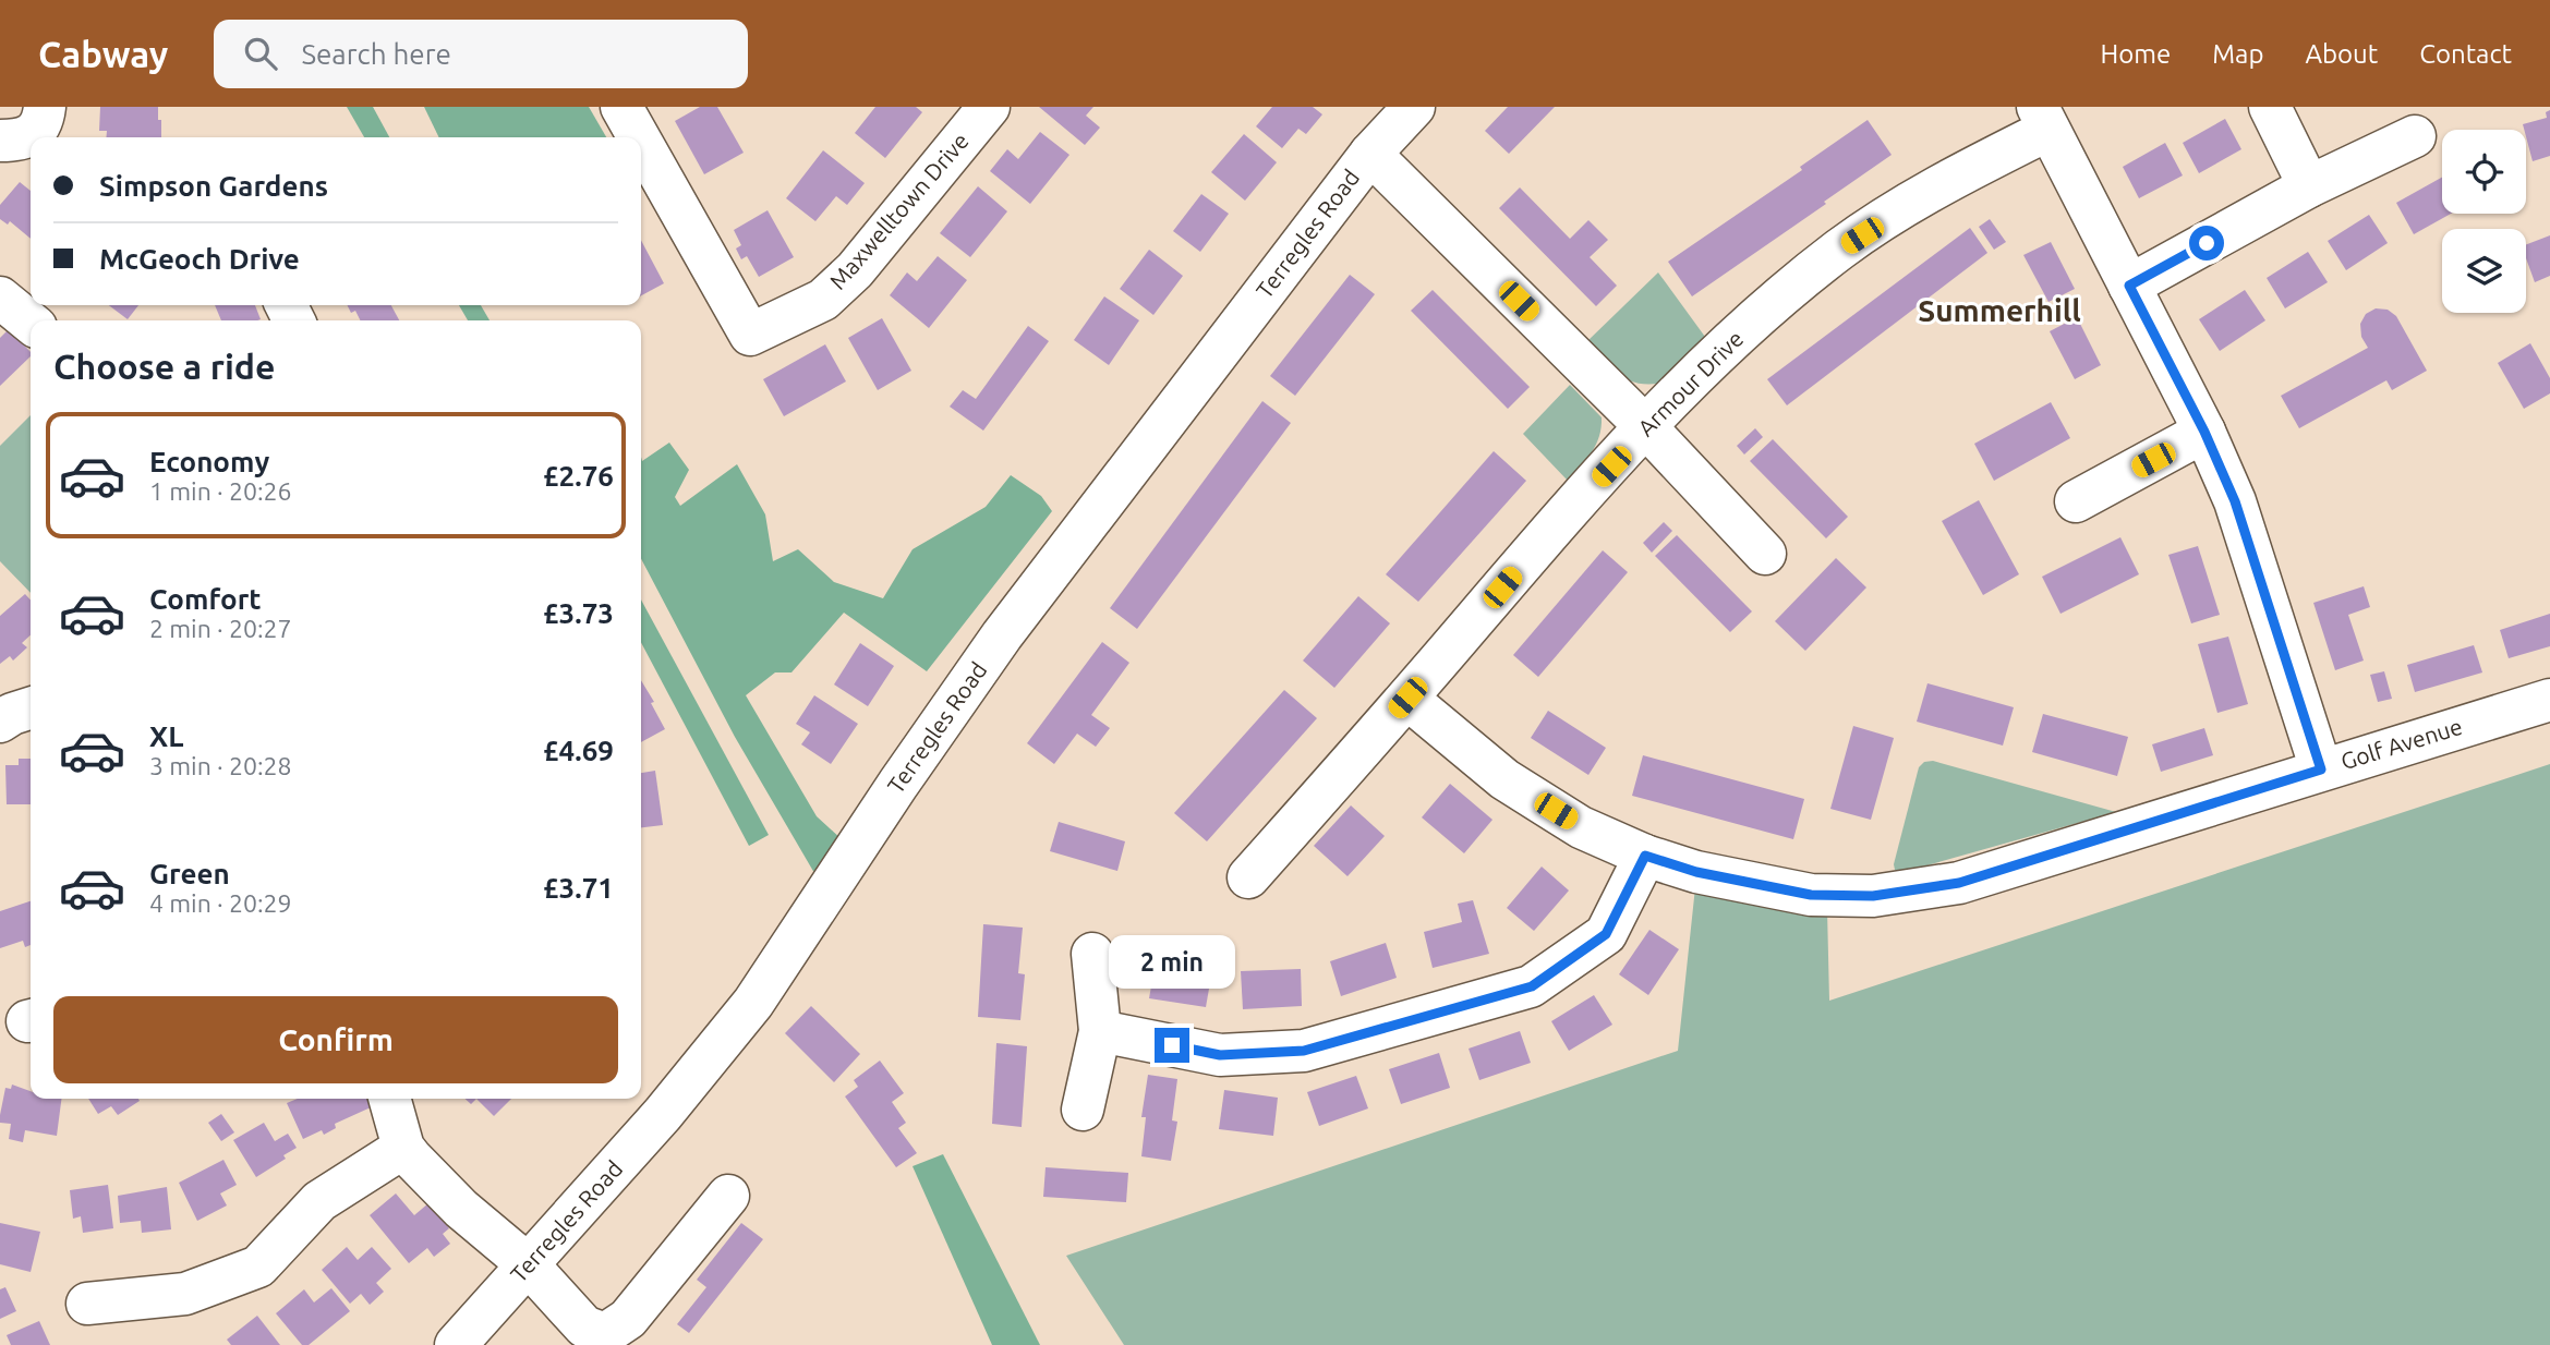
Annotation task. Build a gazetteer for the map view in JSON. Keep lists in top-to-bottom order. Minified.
{"streets":{"street":["Maxwelltown Drive","Terregles Road","Armour Drive","Golf Avenue"]},"crossings":[["Armour Drive","Golf Avenue"]],"districts":["Summerhill"],"page":{"header":"Cabway","search":"Search here","nav":["Home","Map","About","Contact"],"banner":["Simpson Gardens","McGeoch Drive"],"heading":"Choose a ride","list":[{"name":"Economy","note":"1 min · 20:26","value":"£2.76"},{"name":"Comfort","note":"2 min · 20:27","value":"£3.73"},{"name":"XL","note":"3 min · 20:28","value":"£4.69"},{"name":"Green","note":"4 min · 20:29","value":"£3.71"}],"bubble":"2 min","buttons":"Confirm"}}
